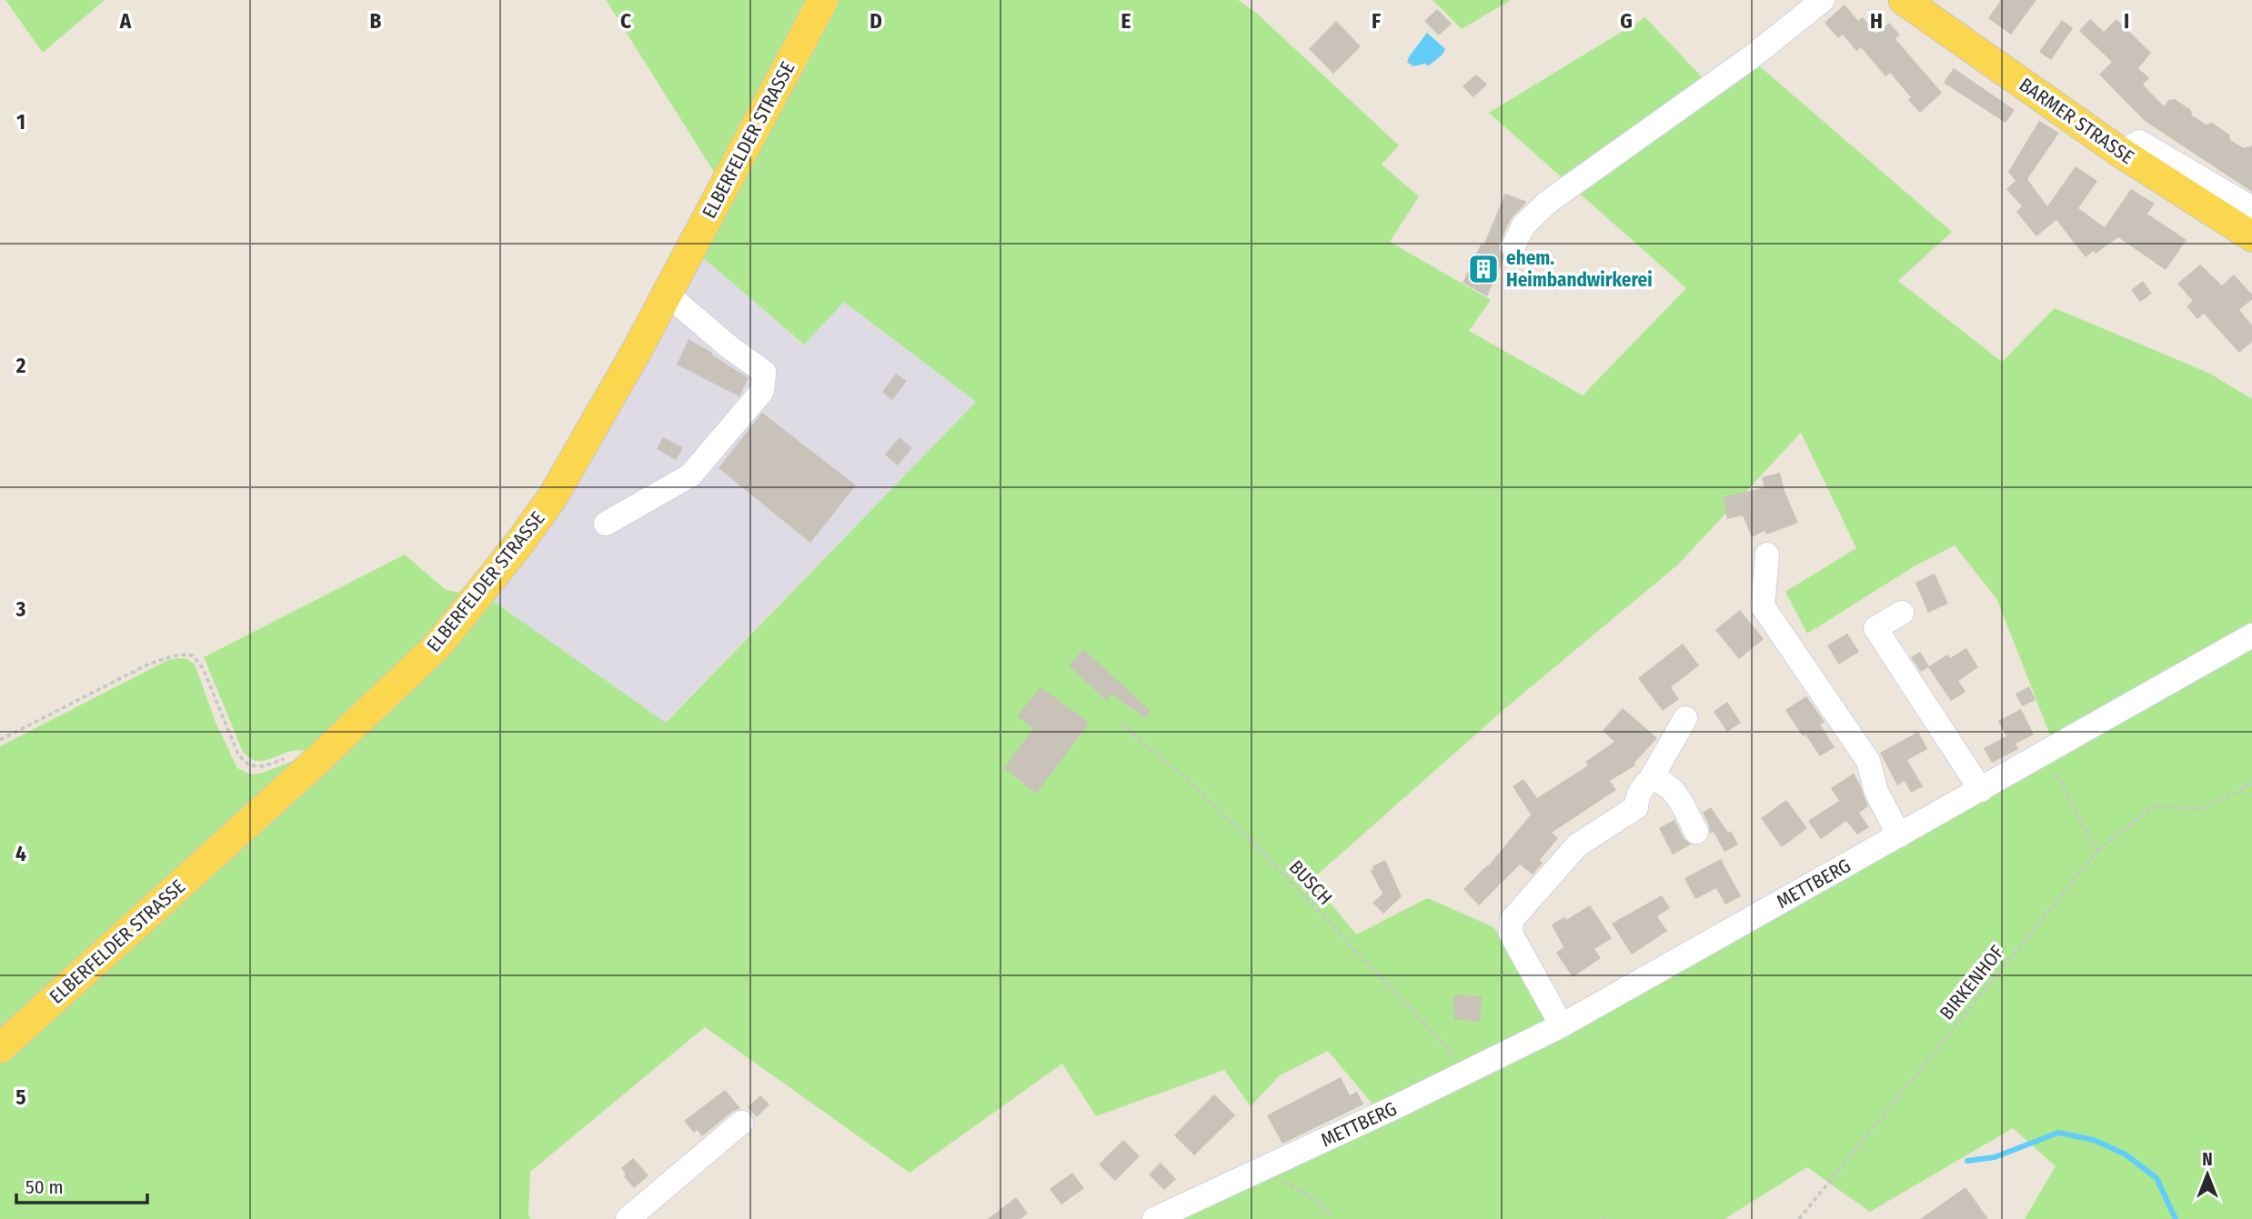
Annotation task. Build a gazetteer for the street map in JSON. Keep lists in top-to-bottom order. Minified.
{"streets":{"main road":["BARMER STRASSE","ELBERFELDER STRASSE"],"street":["METTBERG"],"path":["BUSCH","BIRKENHOF"]},"crossings":[["BUSCH","METTBERG"]],"places":{"building":["ehem. Heimbandwirkerei"]},"scale_bar":"50 m","north":"top","grid":{"columns":["A","B","C","D","E","F","G","H","I"],"rows":["1","2","3","4","5"]}}
